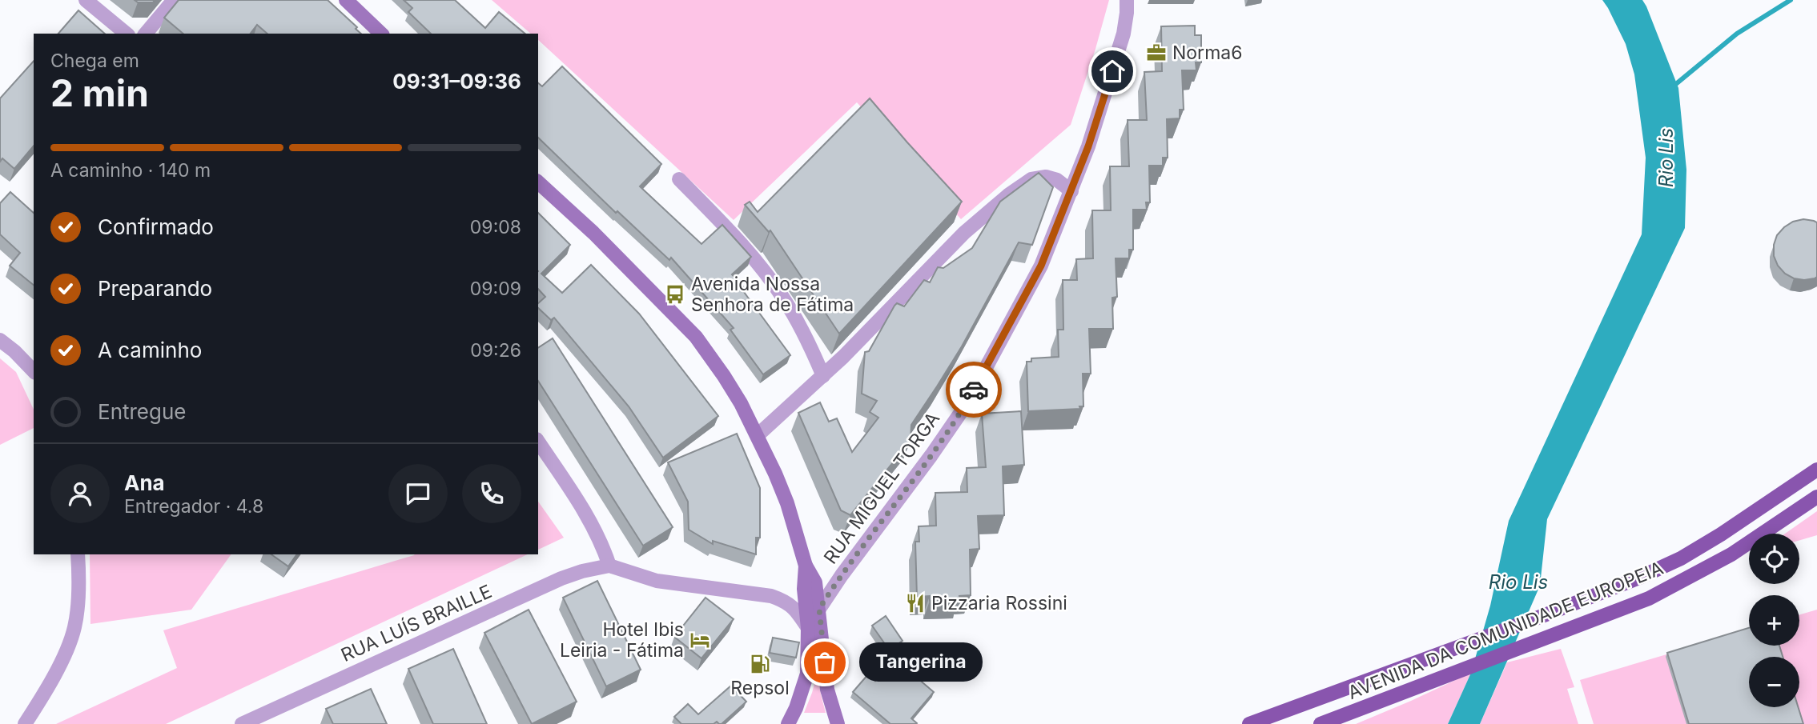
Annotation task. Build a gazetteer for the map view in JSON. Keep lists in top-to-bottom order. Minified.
{"streets":{"main road":["AVENIDA DA COMUNIDADE EUROPEIA"],"street":["RUA MIGUEL TORGA","RUA LUÍS BRAILLE"]},"water":["Rio Lis"],"places":{"office":["Norma6"],"bus stop":["Avenida Nossa Senhora de Fátima"],"restaurant":["Pizzaria Rossini"],"hotel":["Hotel Ibis Leiria - Fátima"],"other":["Tangerina"],"fuel station":["Repsol"]},"page":{"heading":["2 min","Chega em","09:31–09:36"],"panel":["Ana","Entregador · 4.8"],"bar":"A caminho · 140 m","list":[["Confirmado","09:08"],["Preparando","09:09"],["A caminho","09:26"],"Entregue"],"map_buttons":["+","−"],"bubble":"Tangerina"}}
